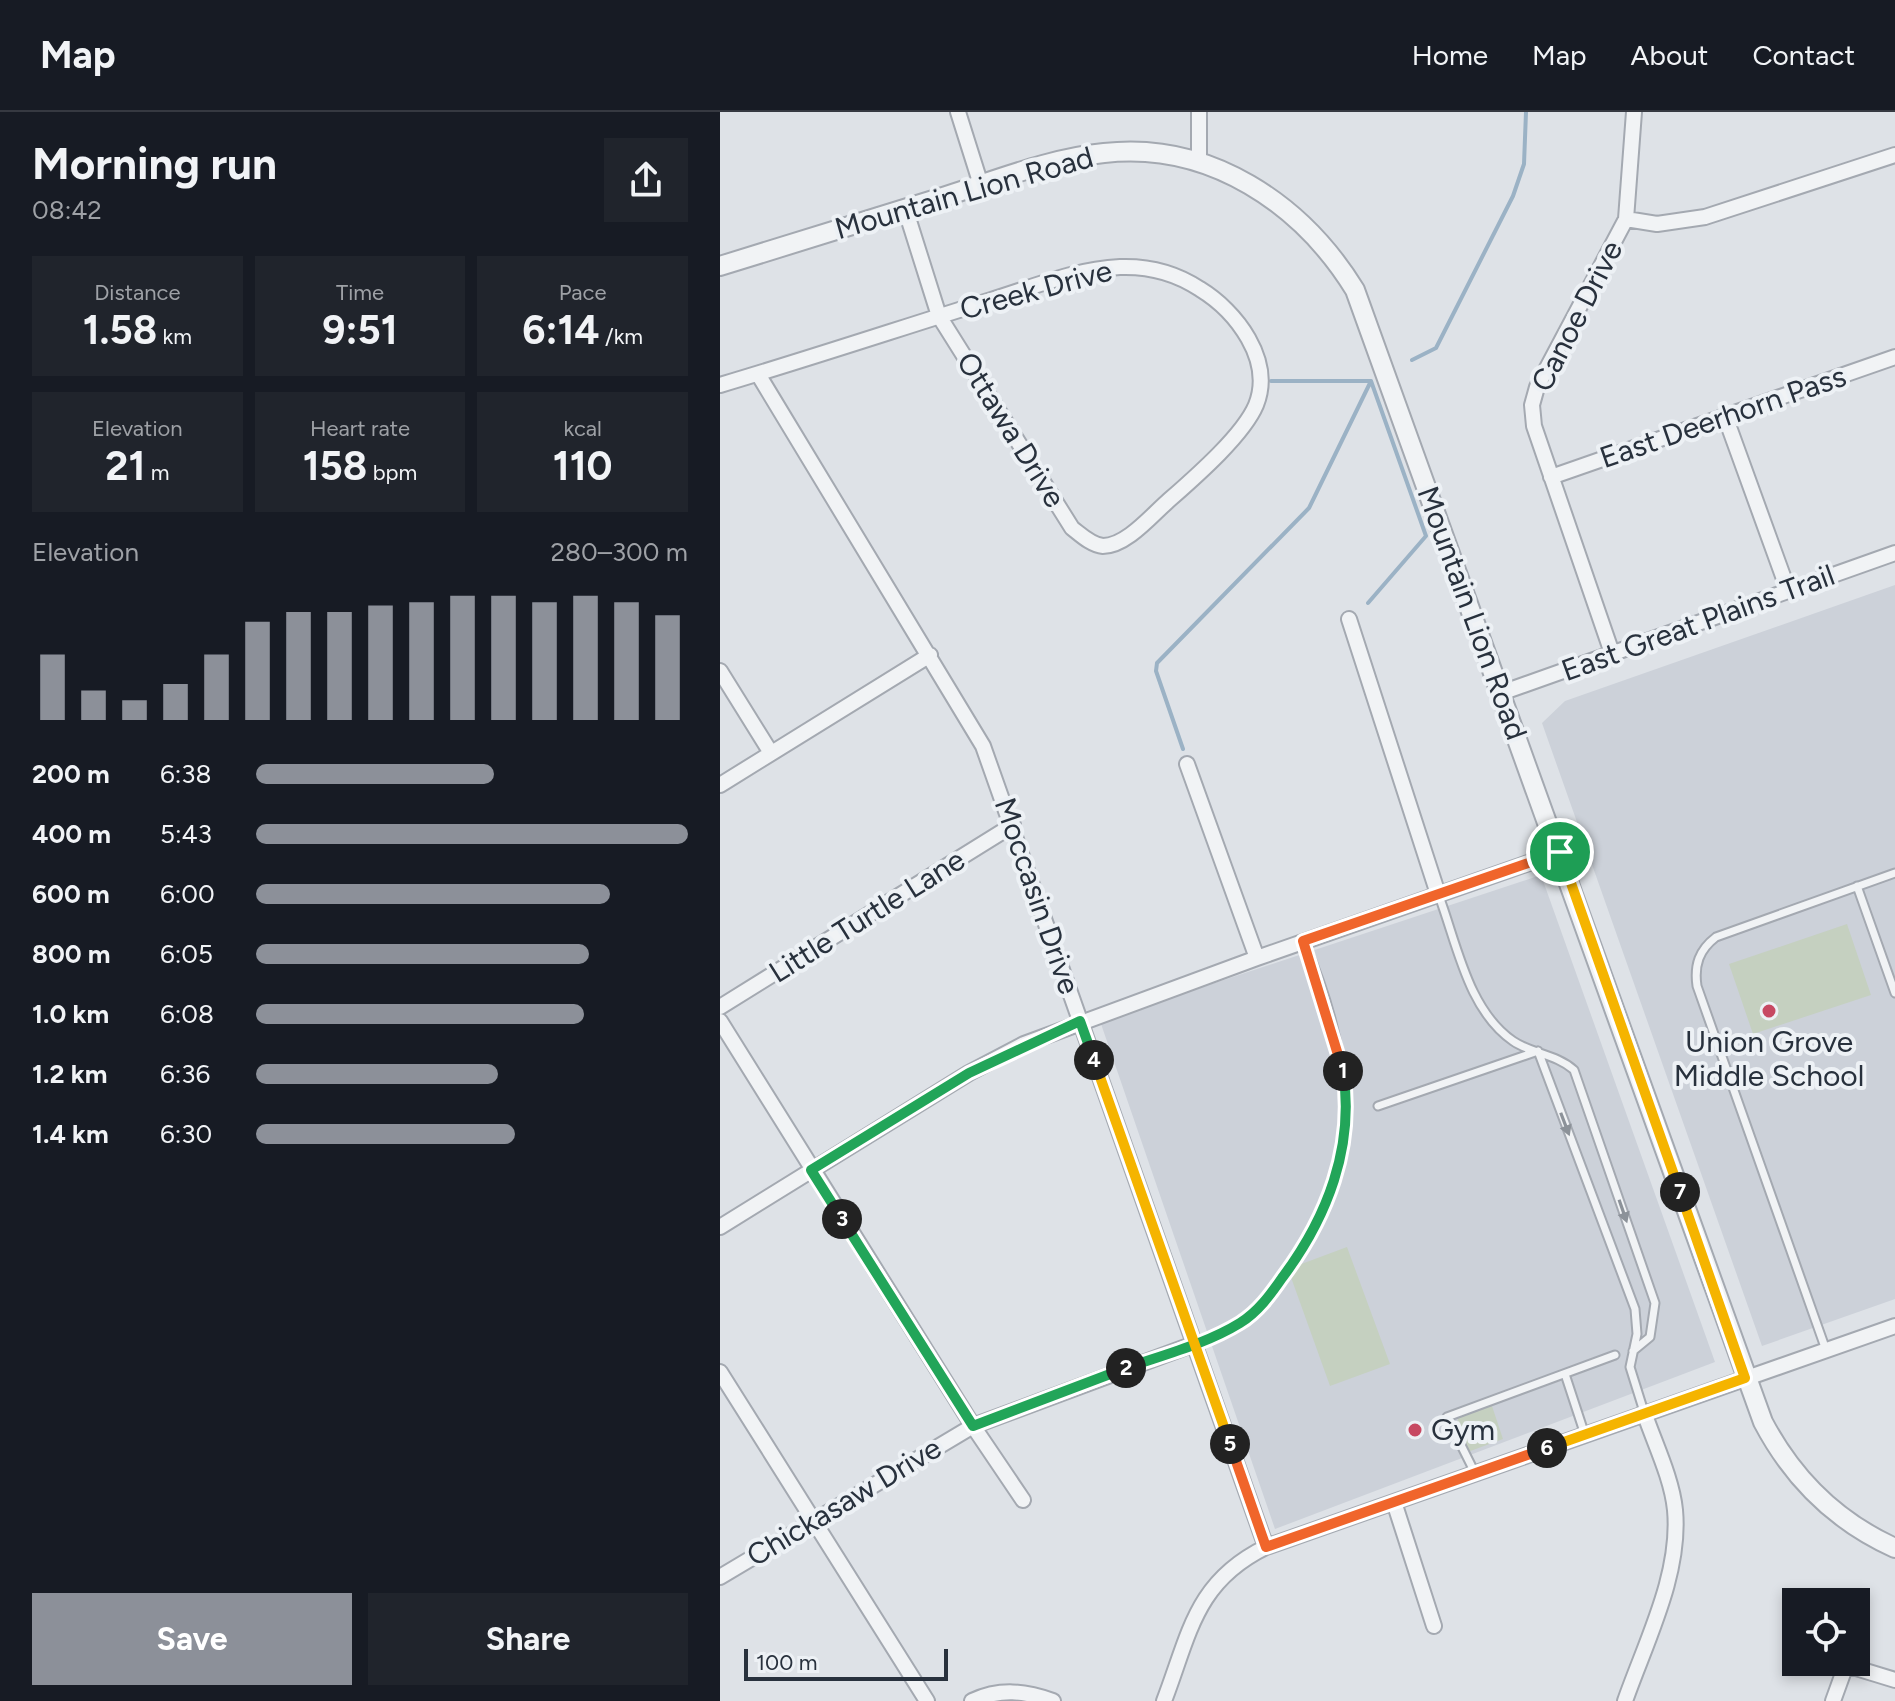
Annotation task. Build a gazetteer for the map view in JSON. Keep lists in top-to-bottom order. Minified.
{"streets":{"street":["Mountain Lion Road","Creek Drive","Canoe Drive","East Deerhorn Pass","Ottawa Drive","East Great Plains Trail","Moccasin Drive","Little Turtle Lane","Chickasaw Drive"]},"crossings":[["Mountain Lion Road","Ottawa Drive"],["Mountain Lion Road","East Great Plains Trail"],["Creek Drive","Ottawa Drive"],["Creek Drive","Moccasin Drive"],["Canoe Drive","East Deerhorn Pass"],["Canoe Drive","East Great Plains Trail"],["Moccasin Drive","Little Turtle Lane"],["Moccasin Drive","Chickasaw Drive"]],"places":["Union Grove Middle School","Gym"],"scale_bar":"100 m","page":{"header":"Map","nav":["Home","Map","About","Contact"],"heading":["Morning run","08:42"],"stats":[["Distance","1.58 km"],["Time","9:51"],["Pace","6:14 /km"],["Elevation","21 m"],["Heart rate","158 bpm"],["kcal","110"]],"chart":["Elevation","280–300 m"],"list":[{"name":"200 m","note":"6:38"},{"name":"400 m","note":"5:43"},{"name":"600 m","note":"6:00"},{"name":"800 m","note":"6:05"},{"name":"1.0 km","note":"6:08"},{"name":"1.2 km","note":"6:36"},{"name":"1.4 km","note":"6:30"}],"pins":["4","1","7","3","2","5","6"],"buttons":["Save","Share"],"scale":"100 m"}}
